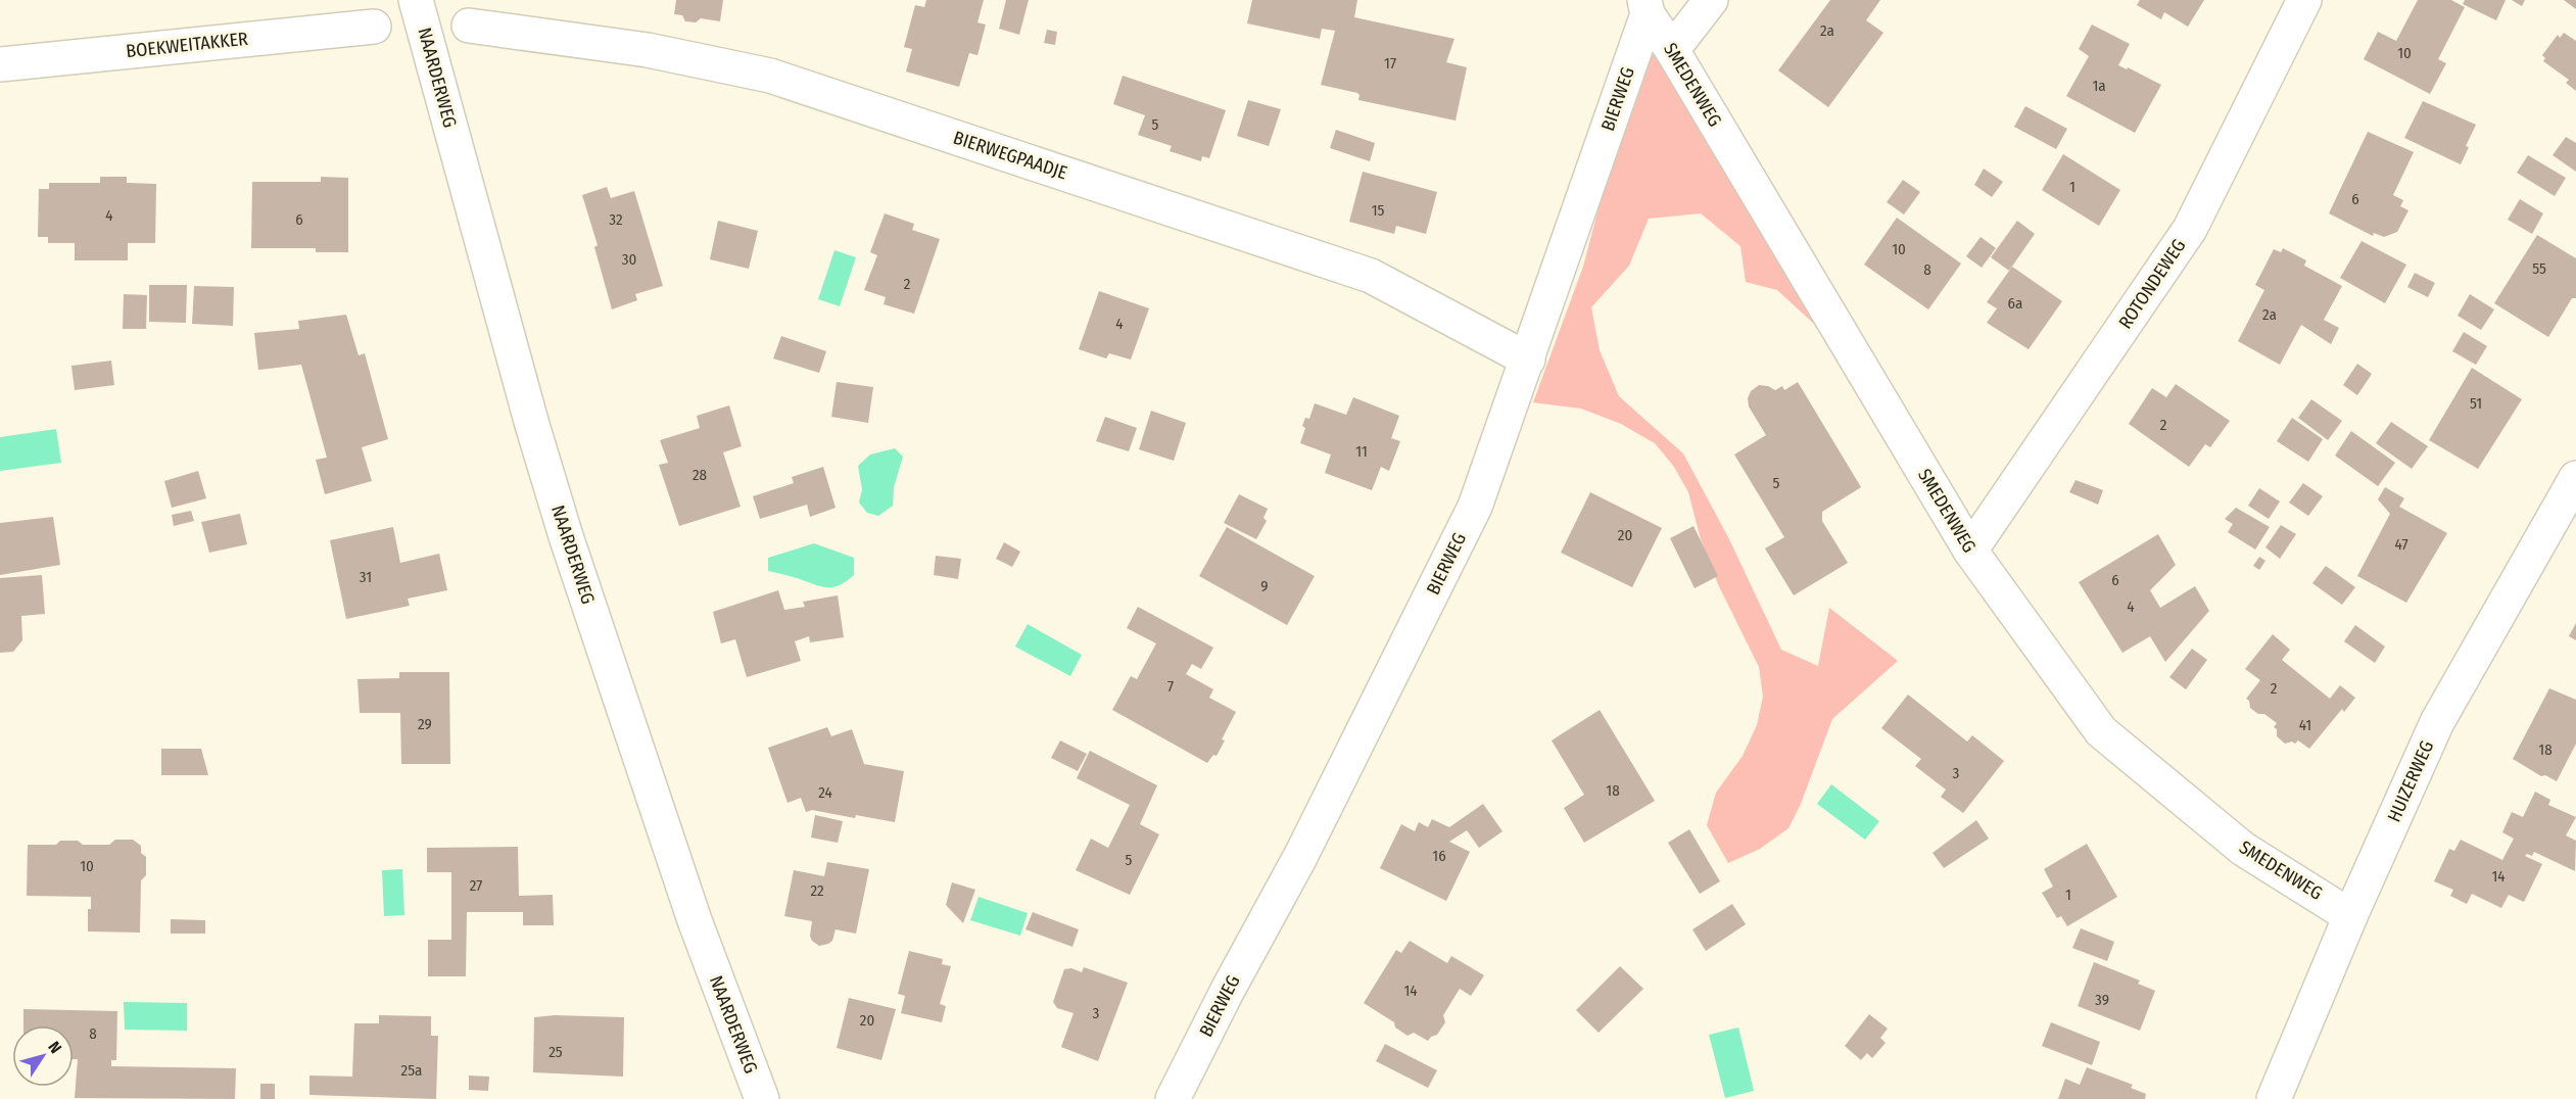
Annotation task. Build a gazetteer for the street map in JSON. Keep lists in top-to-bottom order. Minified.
{"streets":{"street":["BOEKWEITAKKER","NAARDERWEG","SMEDENWEG","BIERWEG","BIERWEGPAADJE","ROTONDEWEG","HUIZERWEG"]},"crossings":[["SMEDENWEG","BIERWEG"],["SMEDENWEG","ROTONDEWEG"],["SMEDENWEG","HUIZERWEG"],["BIERWEG","BIERWEGPAADJE"]],"house_numbers":["2a","10","17","1a","5","1","6","15","4","6","32","10","30","55","8","2","6a","2a","4","51","2","11","28","5","20","47","31","6","9","4","7","2","29","41","18","3","18","24","16","5","10","14","27","22","1","14","39","3","20","8","25","25a"],"north":"top right"}
